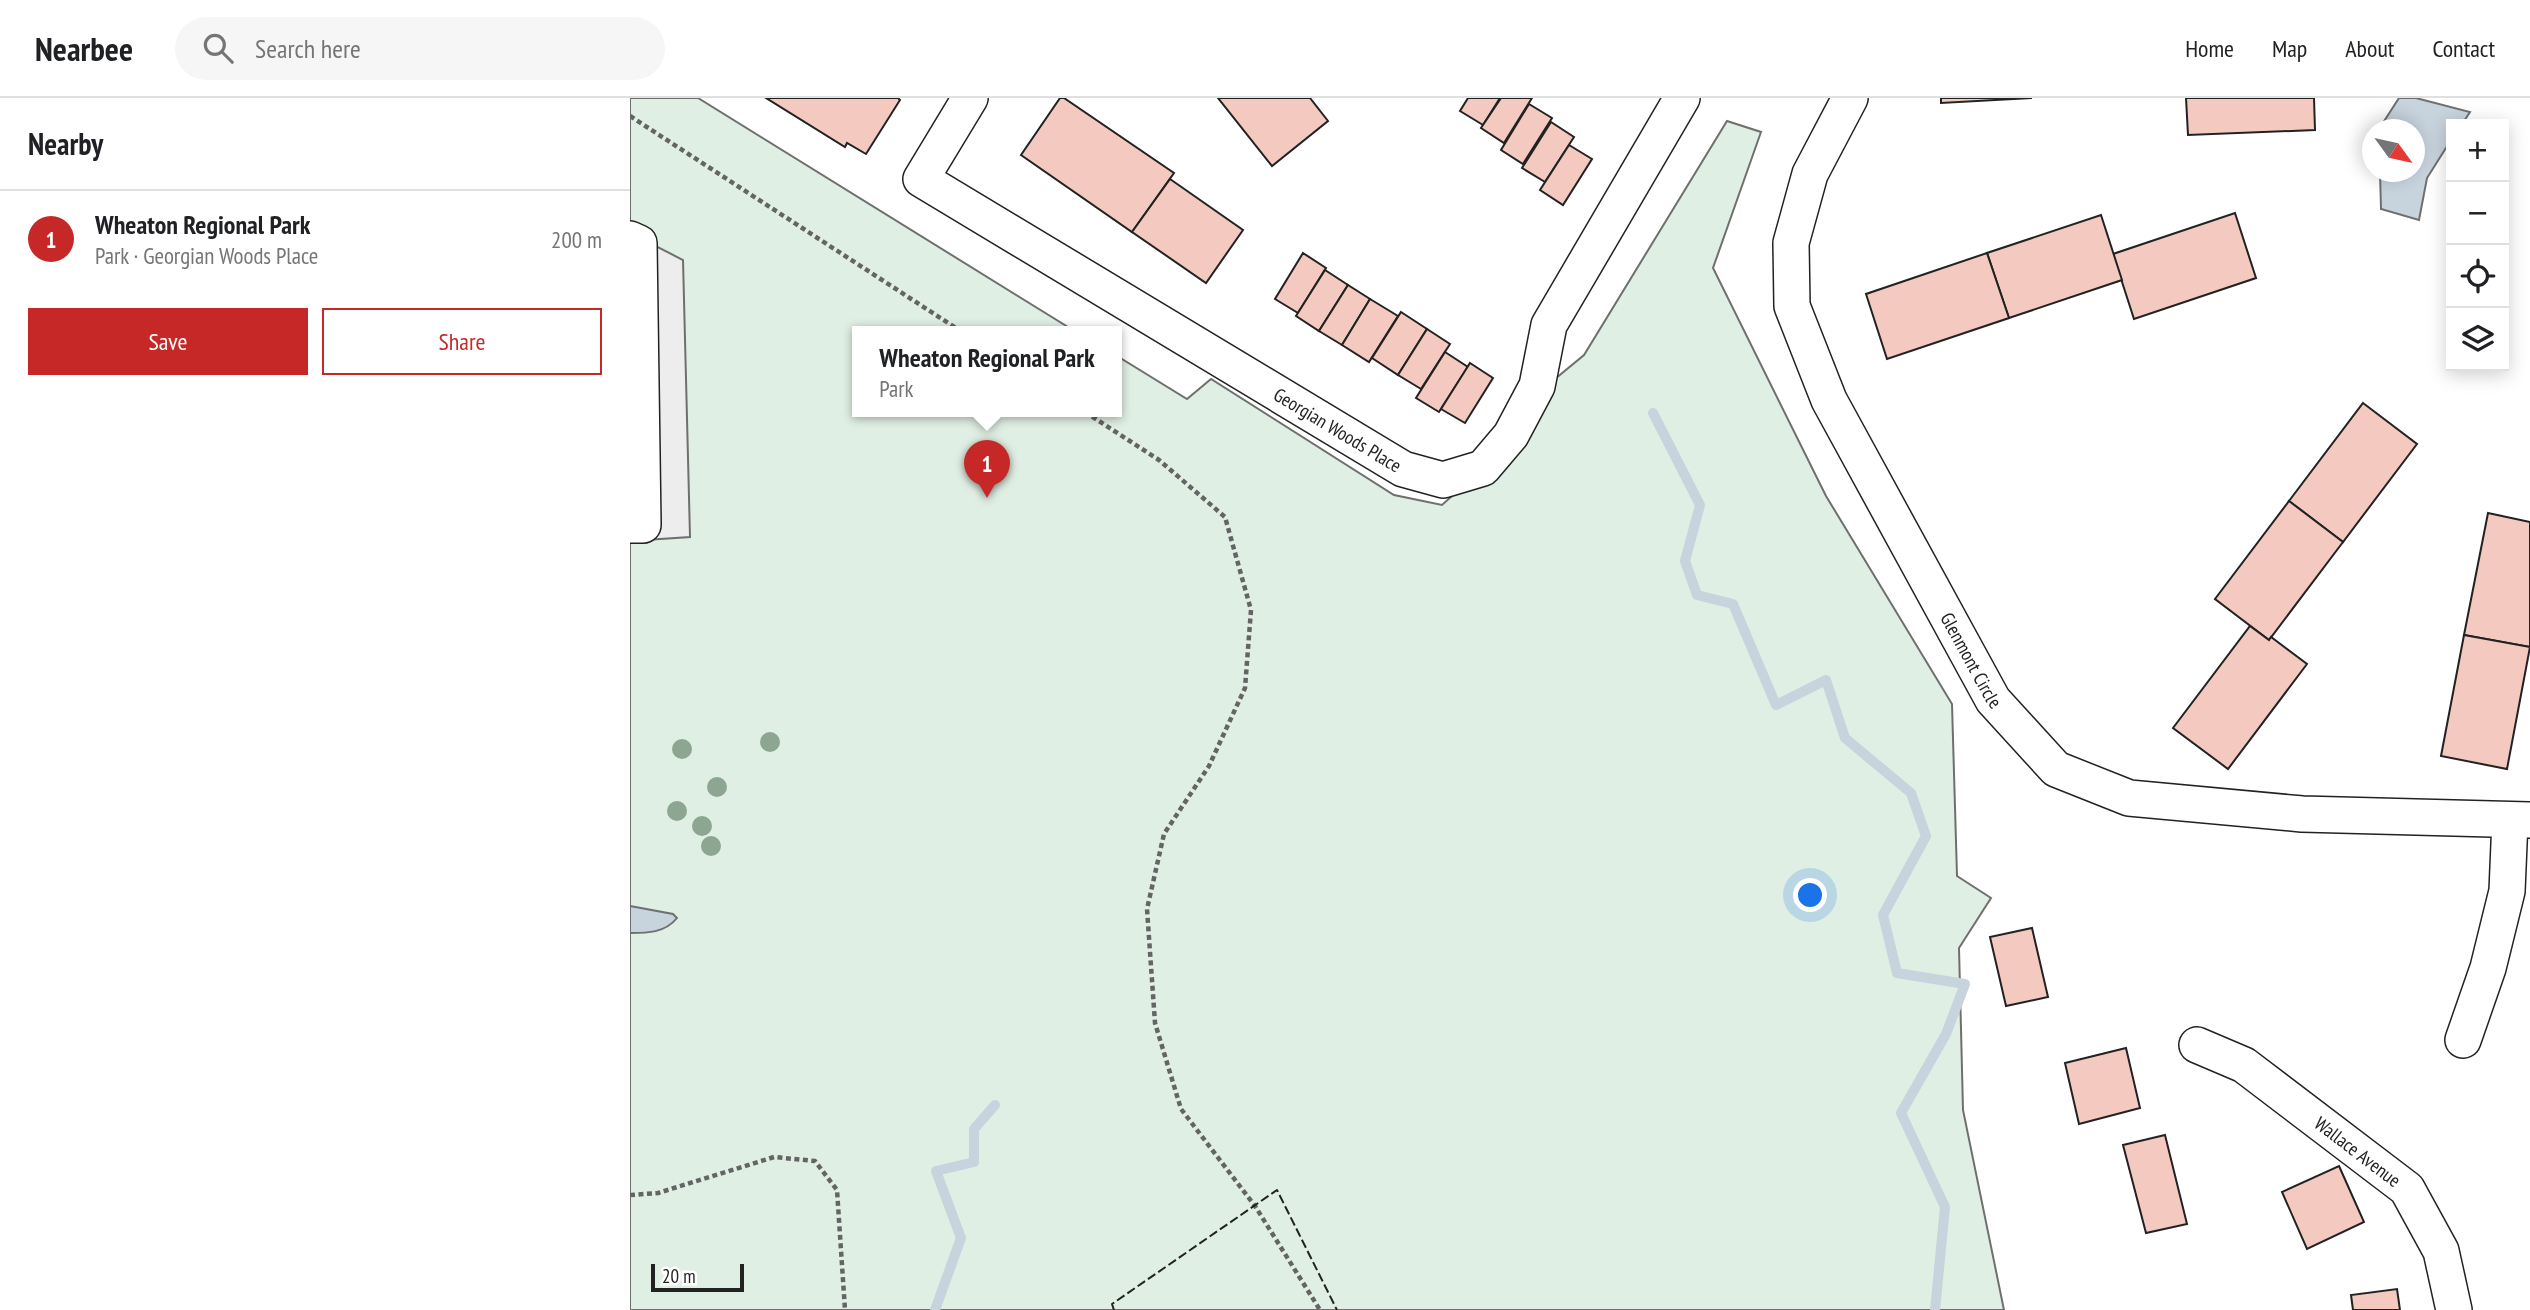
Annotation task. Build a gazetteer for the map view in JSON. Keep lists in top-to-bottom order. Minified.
{"streets":{"street":["Georgian Woods Place","Glenmont Circle","Wallace Avenue"]},"scale_bar":"20 m","north":"bottom right","page":{"header":"Nearbee","search":"Search here","nav":["Home","Map","About","Contact"],"heading":"Nearby","map_buttons":["+","−"],"list":[{"mark":"1","name":"Wheaton Regional Park","note":"Park · Georgian Woods Place","value":"200 m"}],"buttons":["Save","Share"],"popup":["Wheaton Regional Park","Park"],"pins":"1","scale":"20 m"}}
